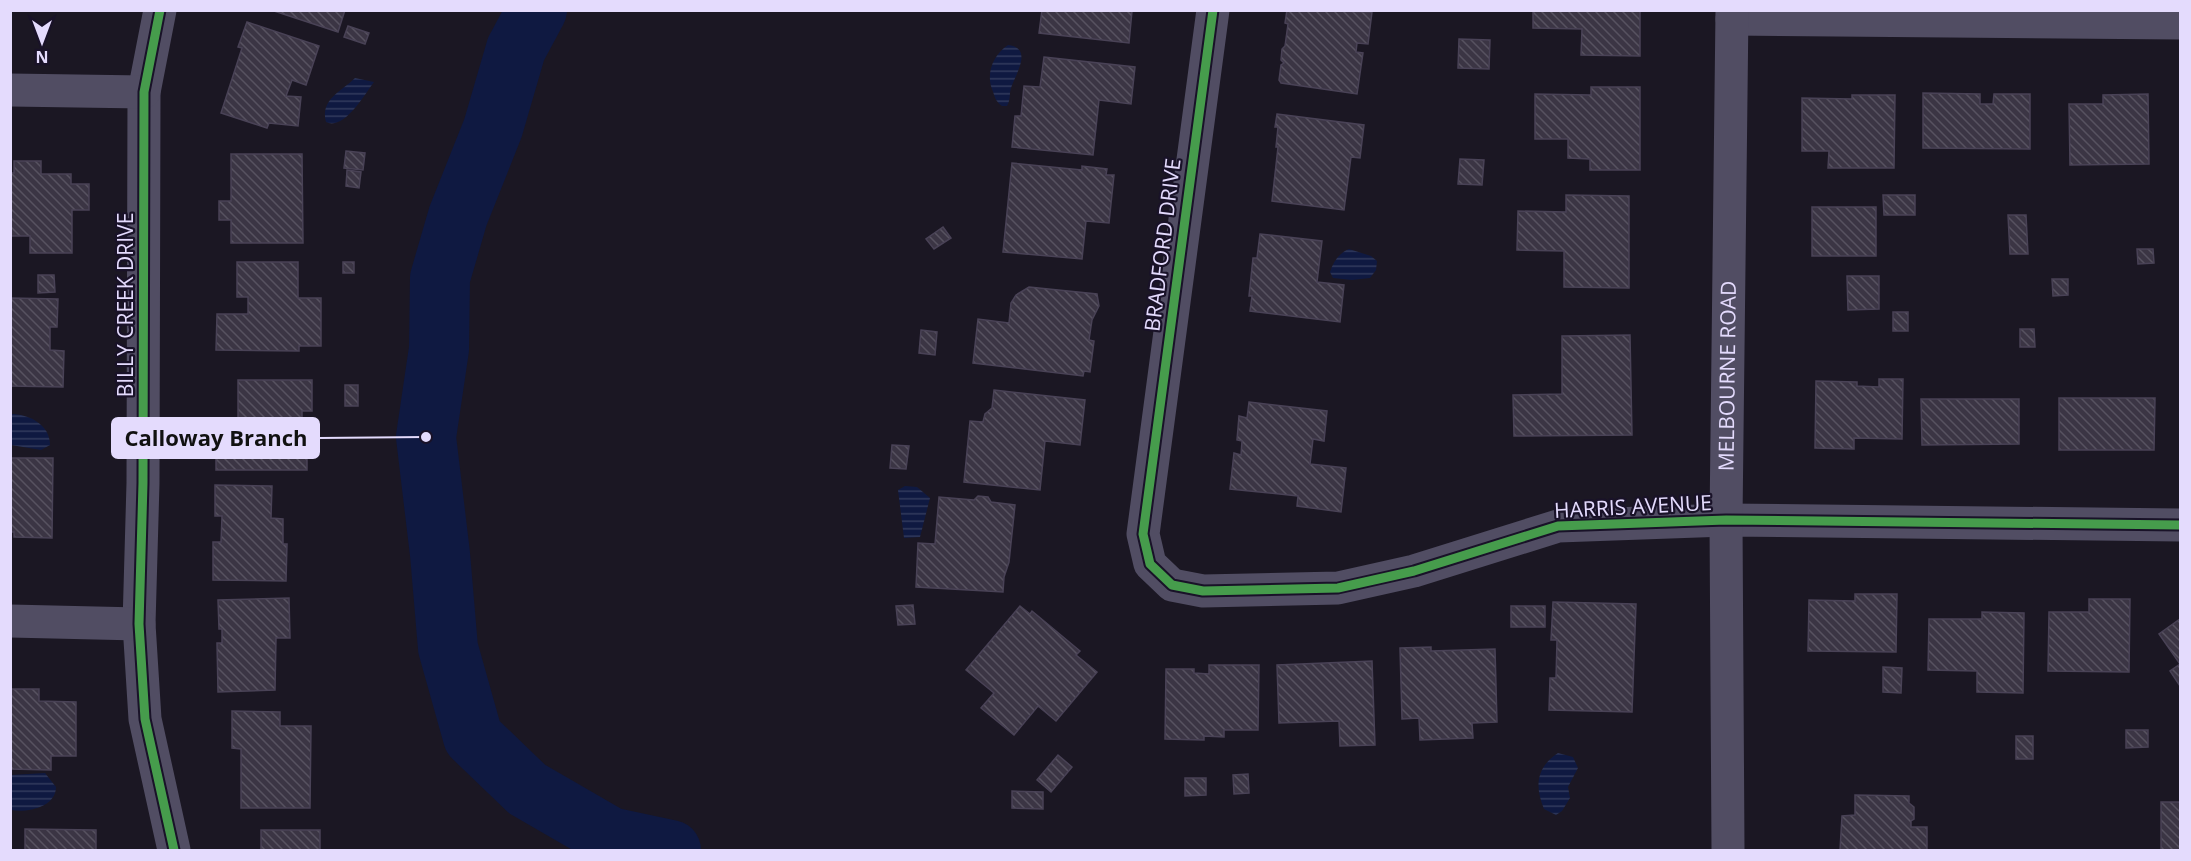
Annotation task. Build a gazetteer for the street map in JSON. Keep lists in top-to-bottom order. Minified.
{"streets":{"street":["BRADFORD DRIVE","BILLY CREEK DRIVE","MELBOURNE ROAD","HARRIS AVENUE"]},"crossings":[["BRADFORD DRIVE","HARRIS AVENUE"],["MELBOURNE ROAD","HARRIS AVENUE"]],"places":["Calloway Branch"],"north":"bottom"}
